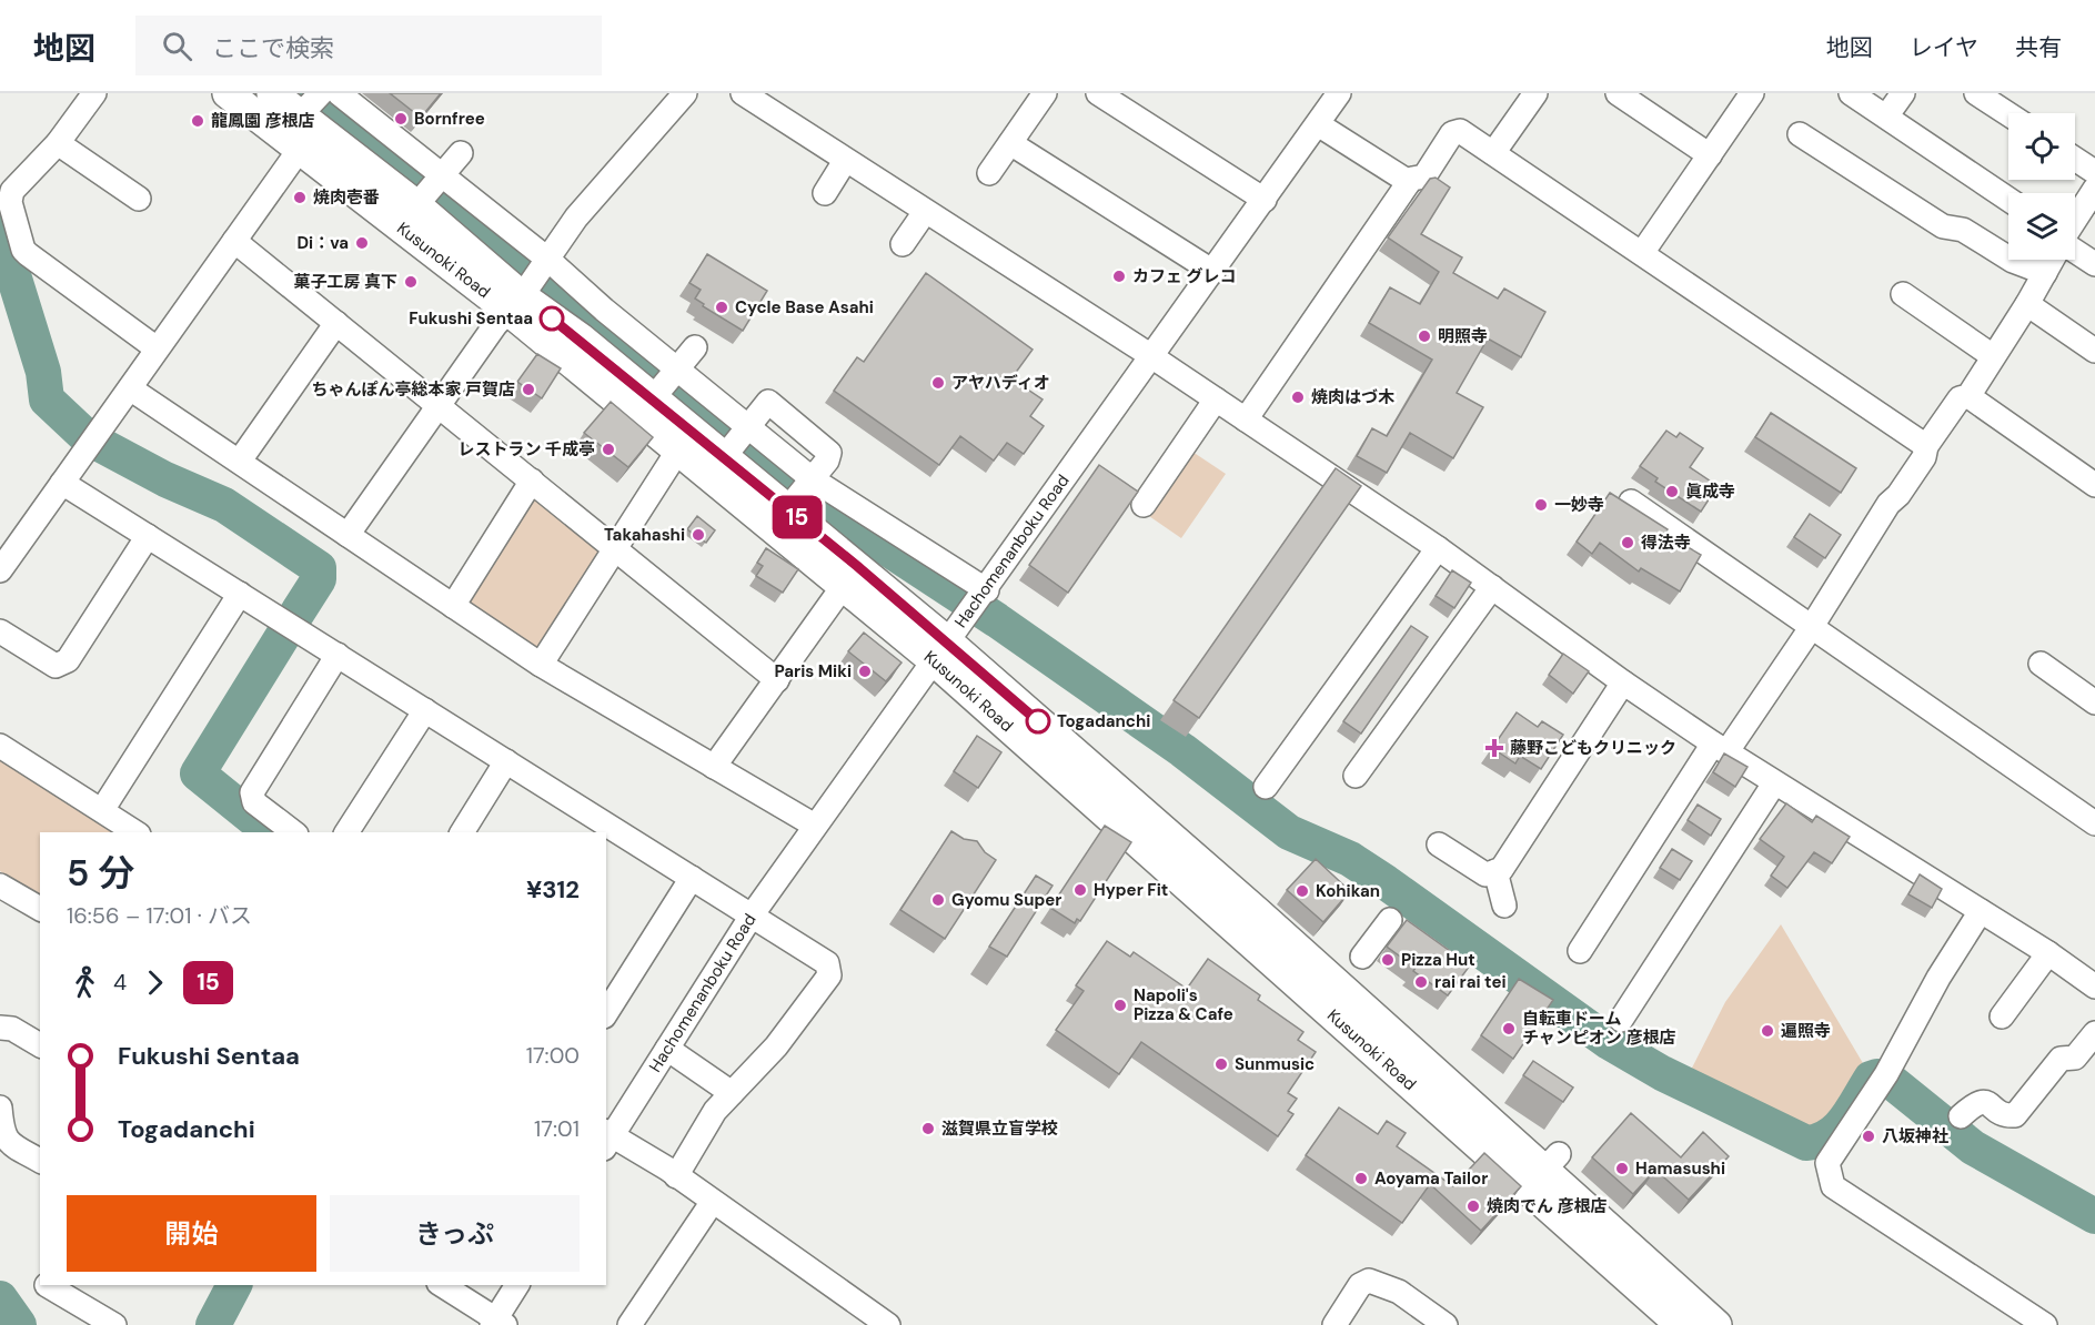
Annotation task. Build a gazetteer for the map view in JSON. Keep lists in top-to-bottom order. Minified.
{"streets":{"main road":["Kusunoki Road"],"street":["Hachomenanboku Road"]},"crossings":[["Kusunoki Road","Hachomenanboku Road"]],"places":{"other":["Bornfree","龍鳳園 彦根店","焼肉壱番","Di：va","カフェ グレコ","菓子工房 真下","Cycle Base Asahi","Fukushi Sentaa","明照寺","アヤハディオ","ちゃんぽん亭総本家 戸賀店","焼肉はづ木","レストラン 千成亭","眞成寺","一妙寺","Takahashi","得法寺","Paris Miki","Togadanchi","Hyper Fit","Kohikan","Gyomu Super","Pizza Hut","rai rai tei","Napoli's Pizza & Cafe","自転車ドーム チャンピオン 彦根店","遍照寺","Sunmusic","滋賀県立盲学校","八坂神社","Hamasushi","Aoyama Tailor","焼肉でん 彦根店"],"health":["藤野こどもクリニック"]},"lines":["bus line 15"],"page":{"header":"地図","search":"ここで検索","nav":["地図","レイヤ","共有"],"on_map":"15","heading":["5 分","16:56 – 17:01 · バス","¥312"],"legs":["4","15"],"list":[{"name":"Fukushi Sentaa","value":"17:00"},{"name":"Togadanchi","value":"17:01"}],"buttons":["開始","きっぷ"]}}
